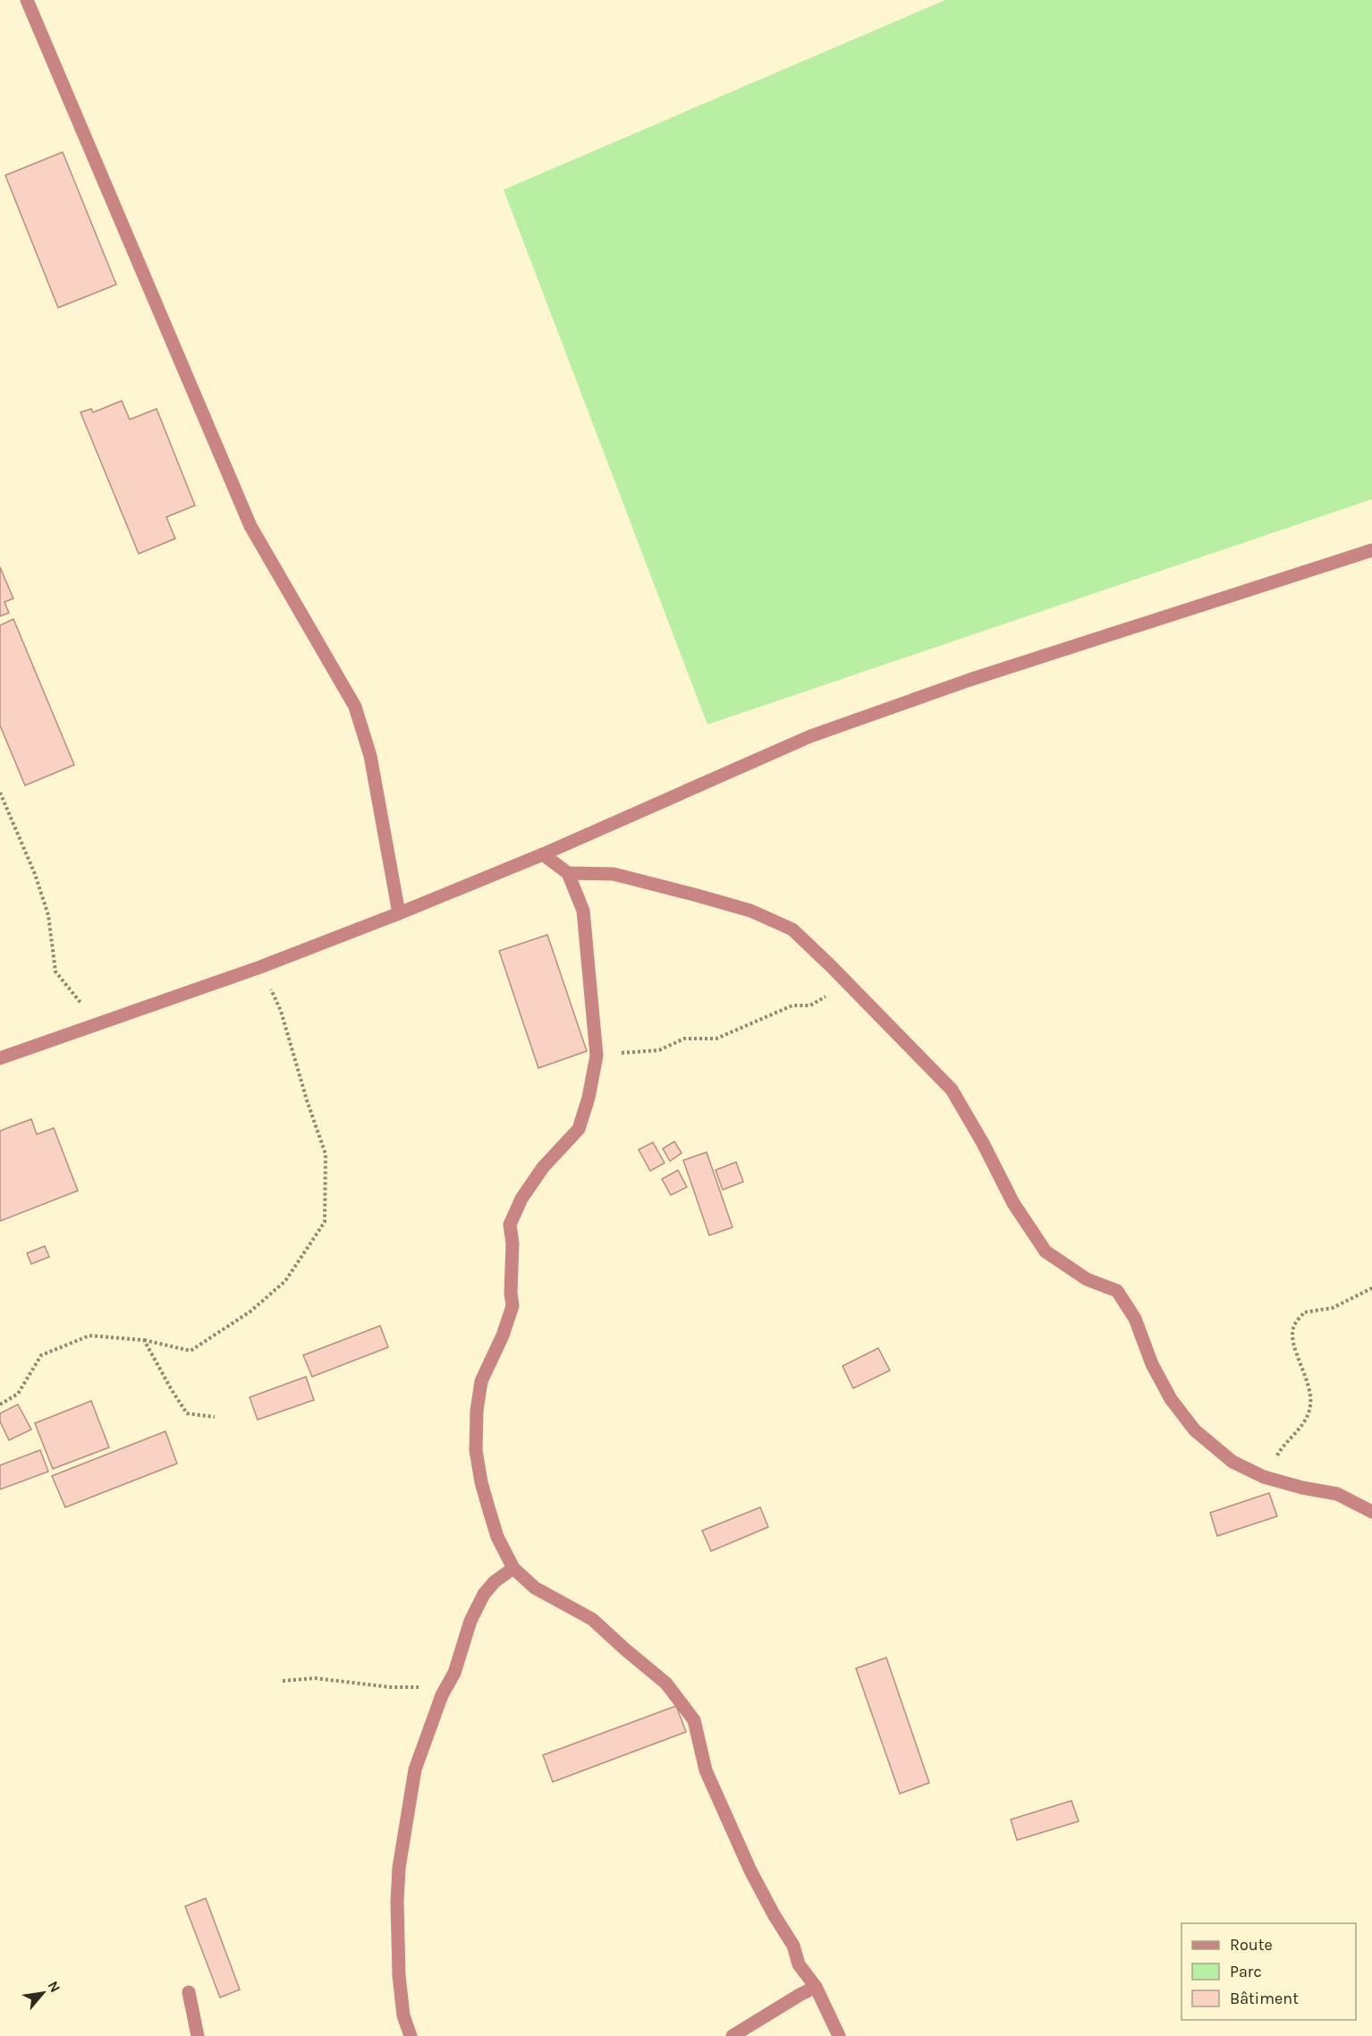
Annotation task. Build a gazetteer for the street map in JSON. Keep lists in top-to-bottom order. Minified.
{"legend":["Route","Parc","Bâtiment"],"north":"top right"}
